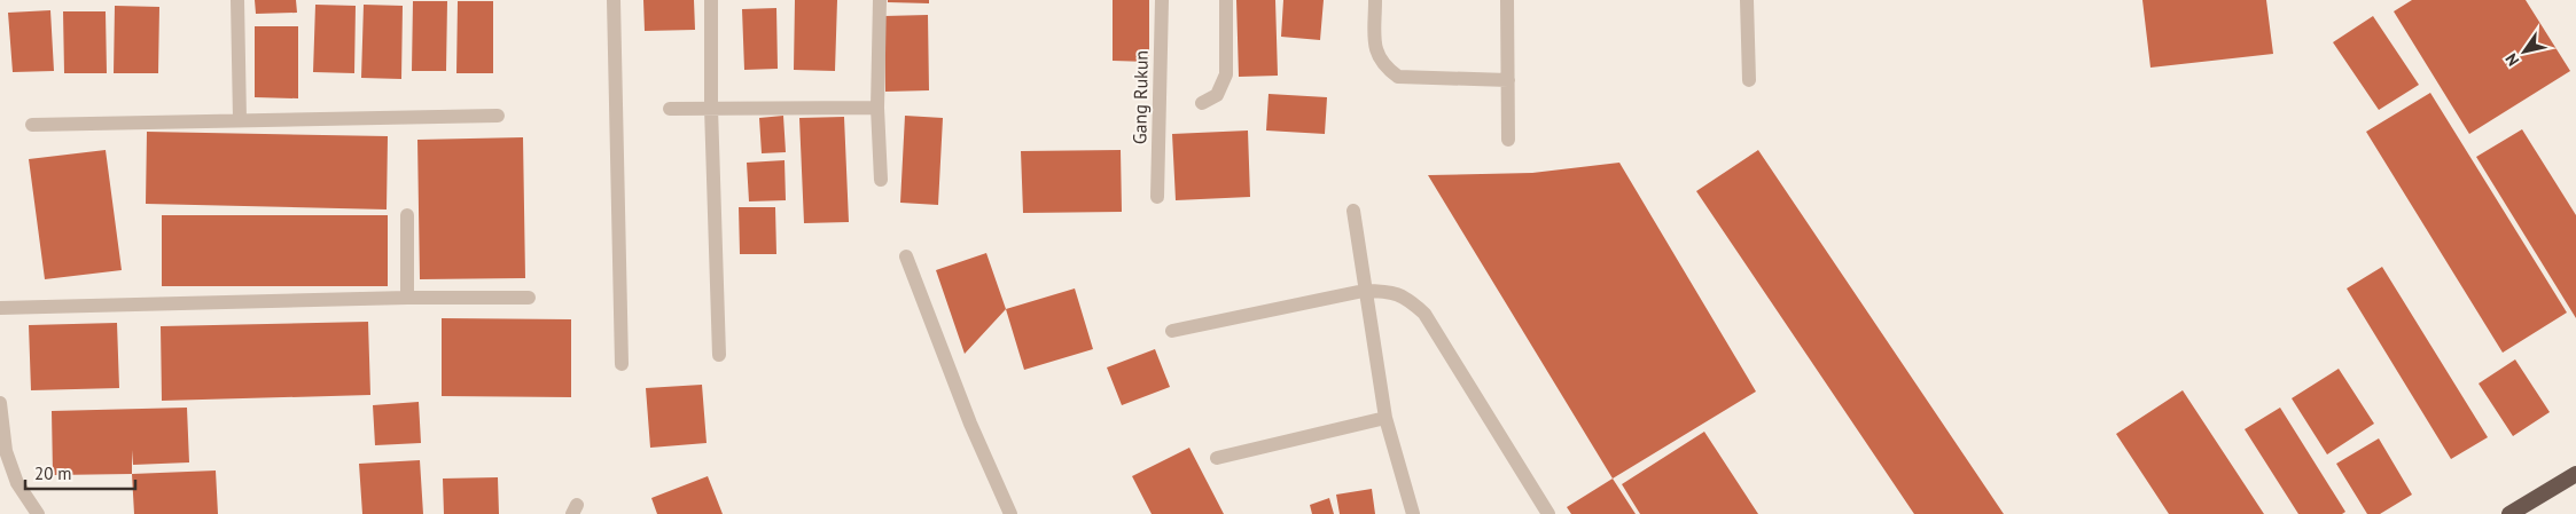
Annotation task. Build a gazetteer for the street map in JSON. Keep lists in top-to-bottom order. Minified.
{"streets":{"street":["Gang Rukun"]},"scale_bar":"20 m","north":"bottom left"}
